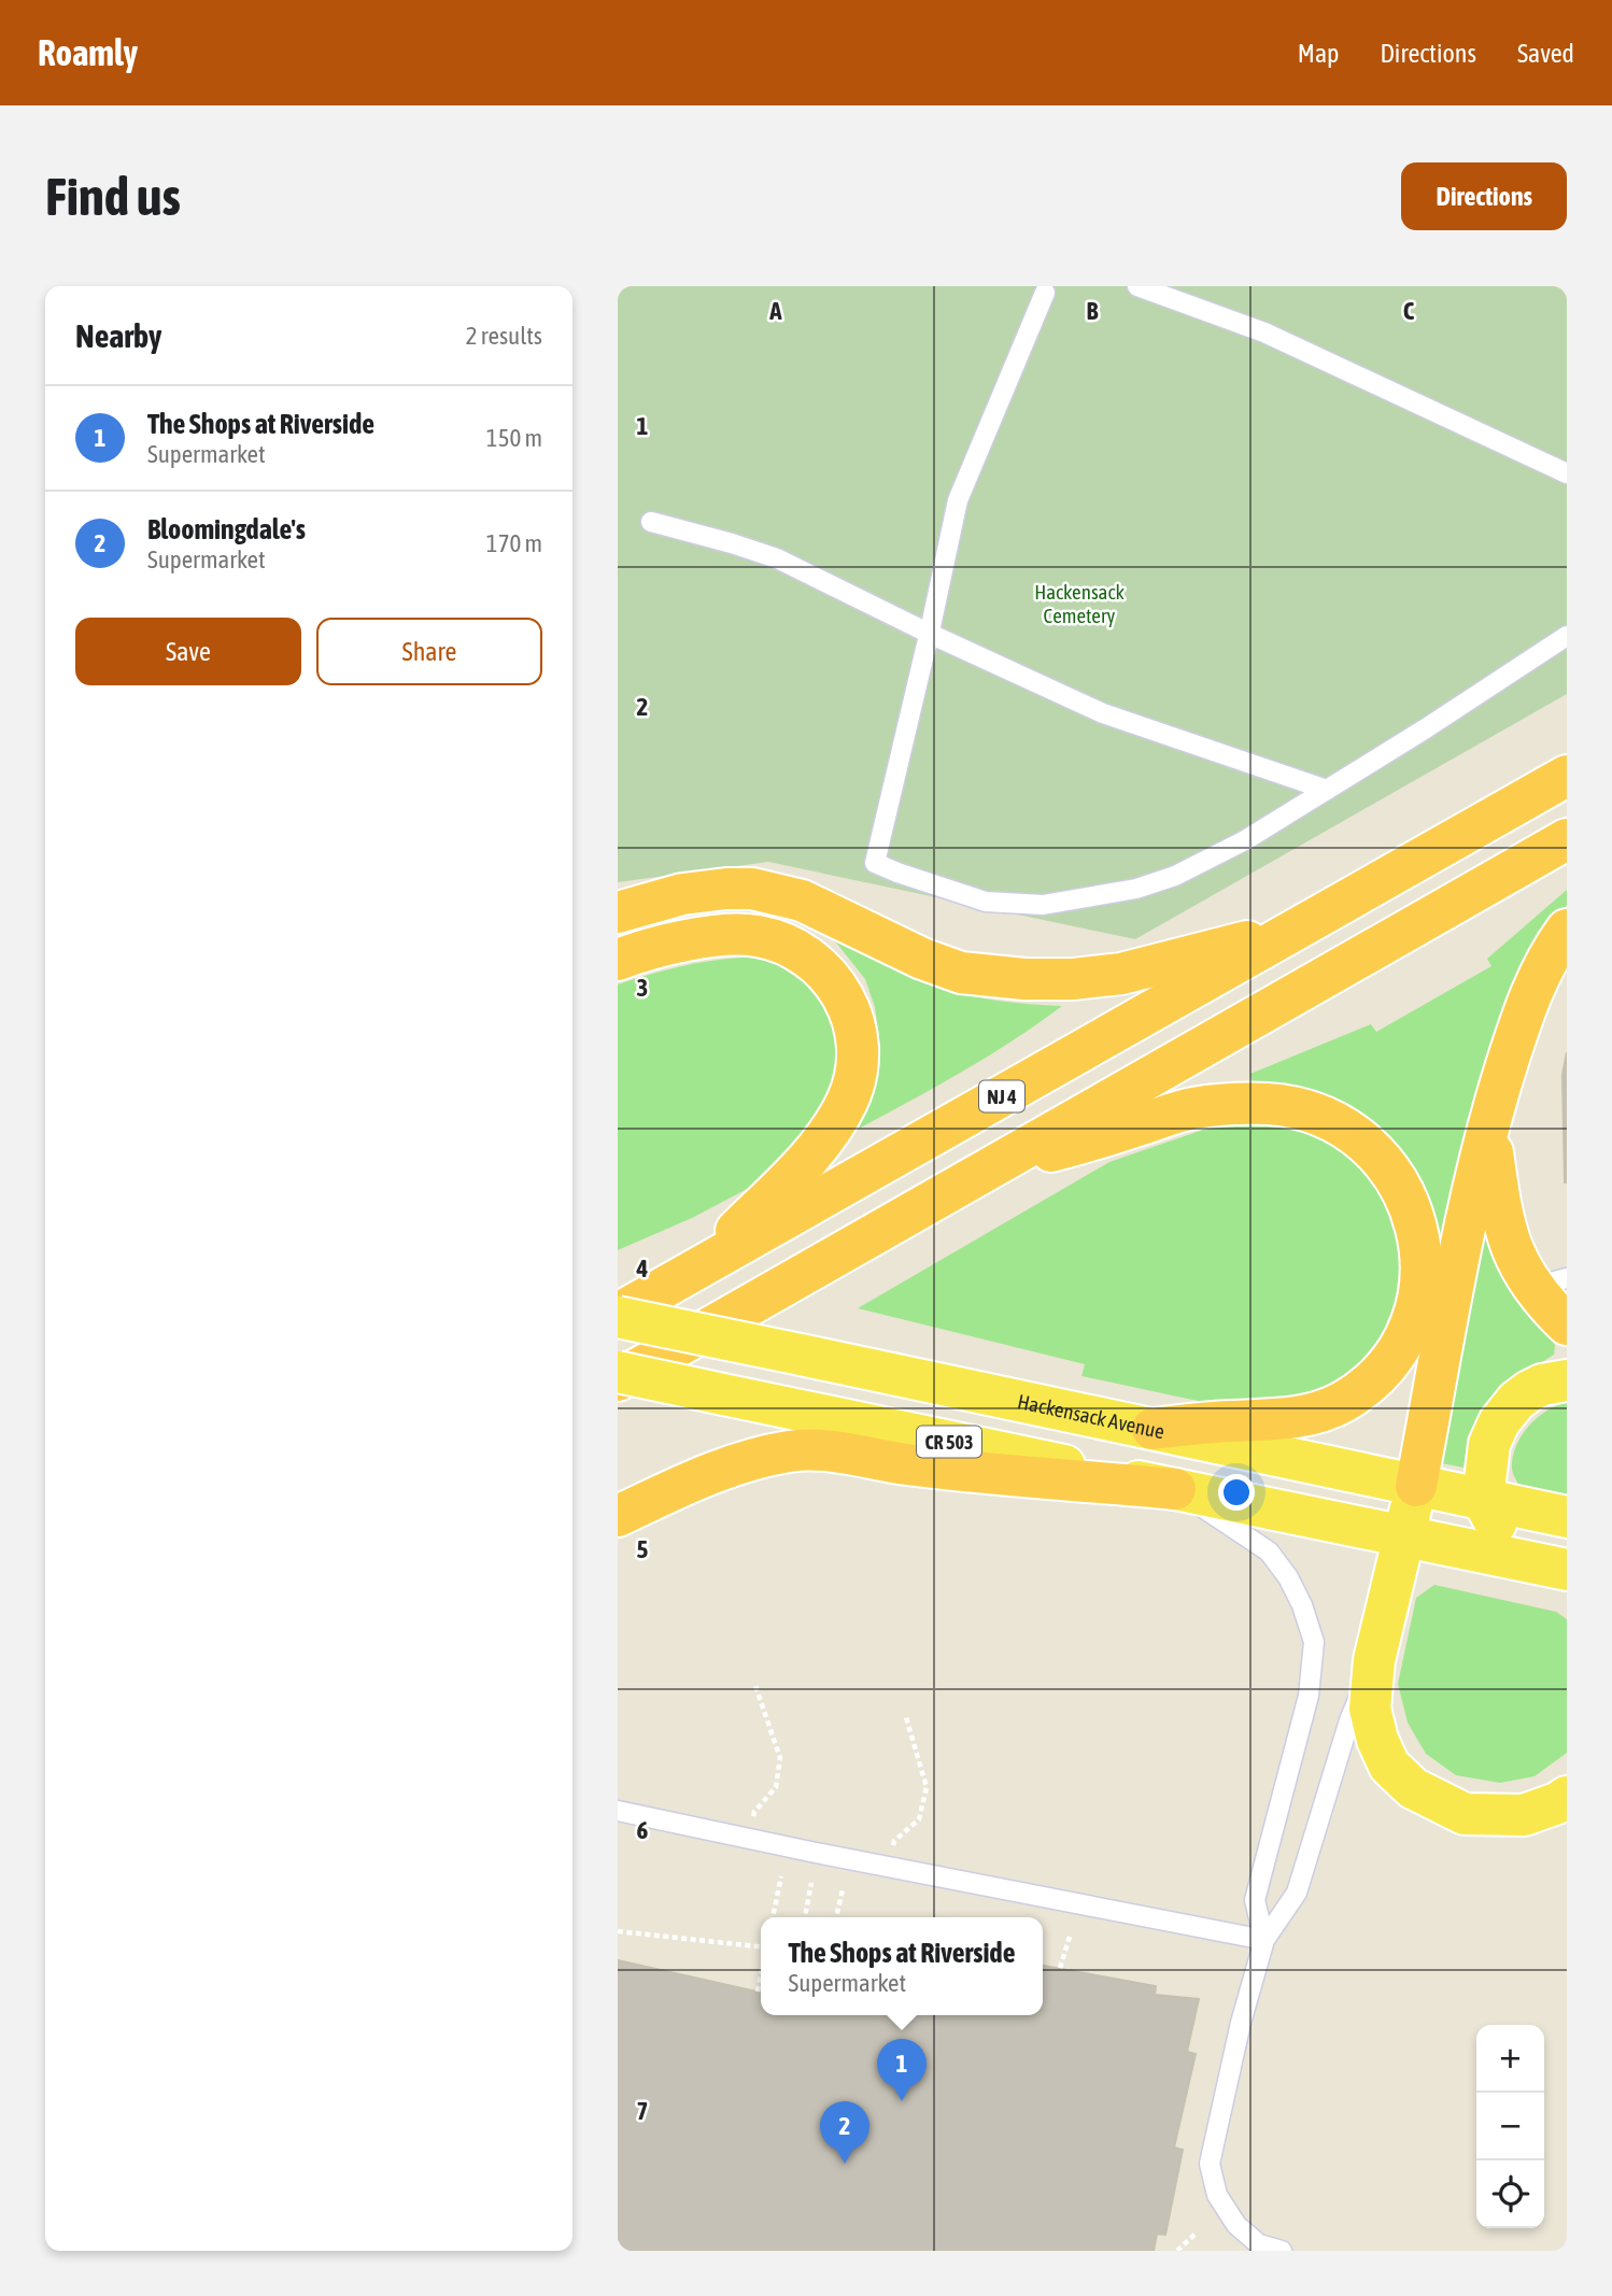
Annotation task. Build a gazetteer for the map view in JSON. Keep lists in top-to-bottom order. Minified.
{"streets":{"highway":["NJ 4"],"main road":["Hackensack Avenue","CR 503"]},"crossings":[["NJ 4","Hackensack Avenue"]],"parks":["Hackensack Cemetery"],"page":{"header":"Roamly","nav":["Map","Directions","Saved"],"buttons":["Directions",["Save","Share"]],"title":"Find us","heading":["Nearby","2 results"],"list":[{"mark":"1","name":"The Shops at Riverside","note":"Supermarket","value":"150 m"},{"mark":"2","name":"Bloomingdale's","note":"Supermarket","value":"170 m"}],"popup":["The Shops at Riverside","Supermarket"],"map_buttons":["+","−"],"pins":["1","2"]},"grid":{"columns":["A","B","C"],"rows":["1","2","3","4","5","6","7"]}}
